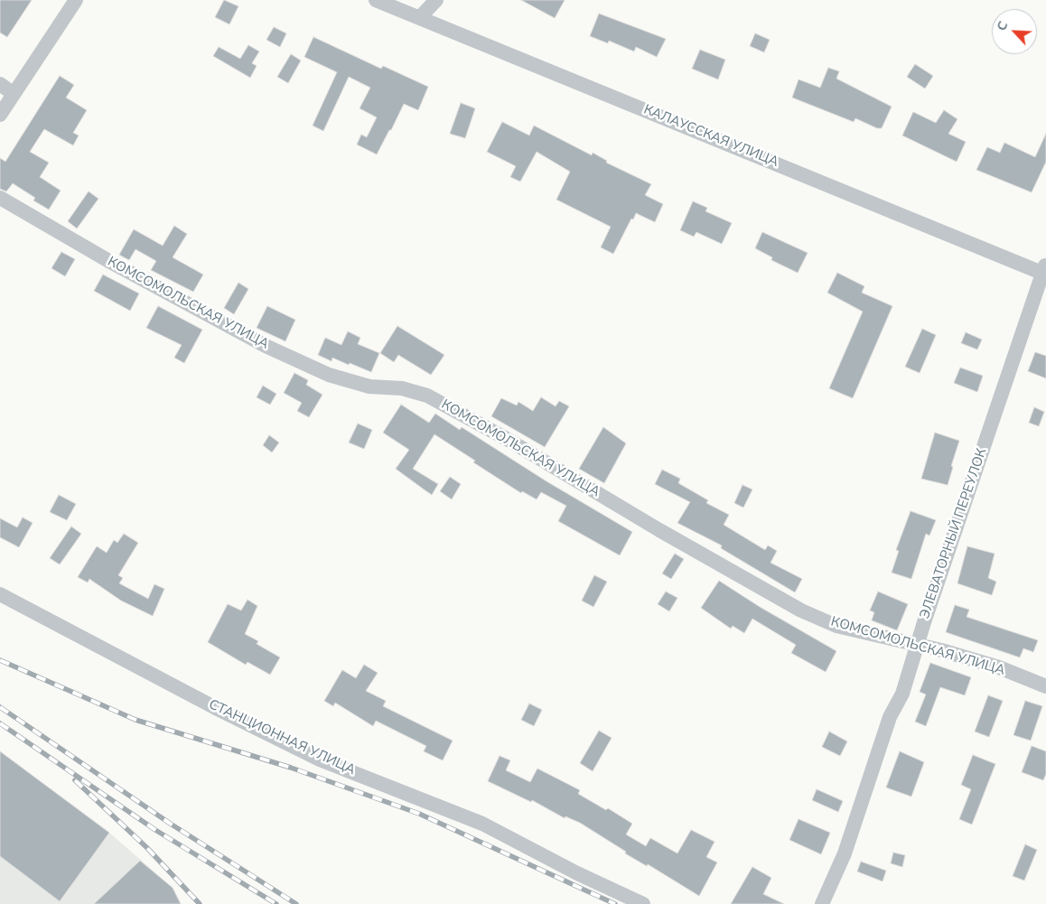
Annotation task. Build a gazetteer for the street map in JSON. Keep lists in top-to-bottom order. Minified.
{"streets":{"street":["КАЛАУССКАЯ УЛИЦА","КОМСОМОЛЬСКАЯ УЛИЦА","ЭЛЕВАТОРНЫЙ ПЕРЕУЛОК","СТАНЦИОННАЯ УЛИЦА"]},"crossings":[["КАЛАУССКАЯ УЛИЦА","ЭЛЕВАТОРНЫЙ ПЕРЕУЛОК"],["КОМСОМОЛЬСКАЯ УЛИЦА","ЭЛЕВАТОРНЫЙ ПЕРЕУЛОК"]],"north":"top left"}
